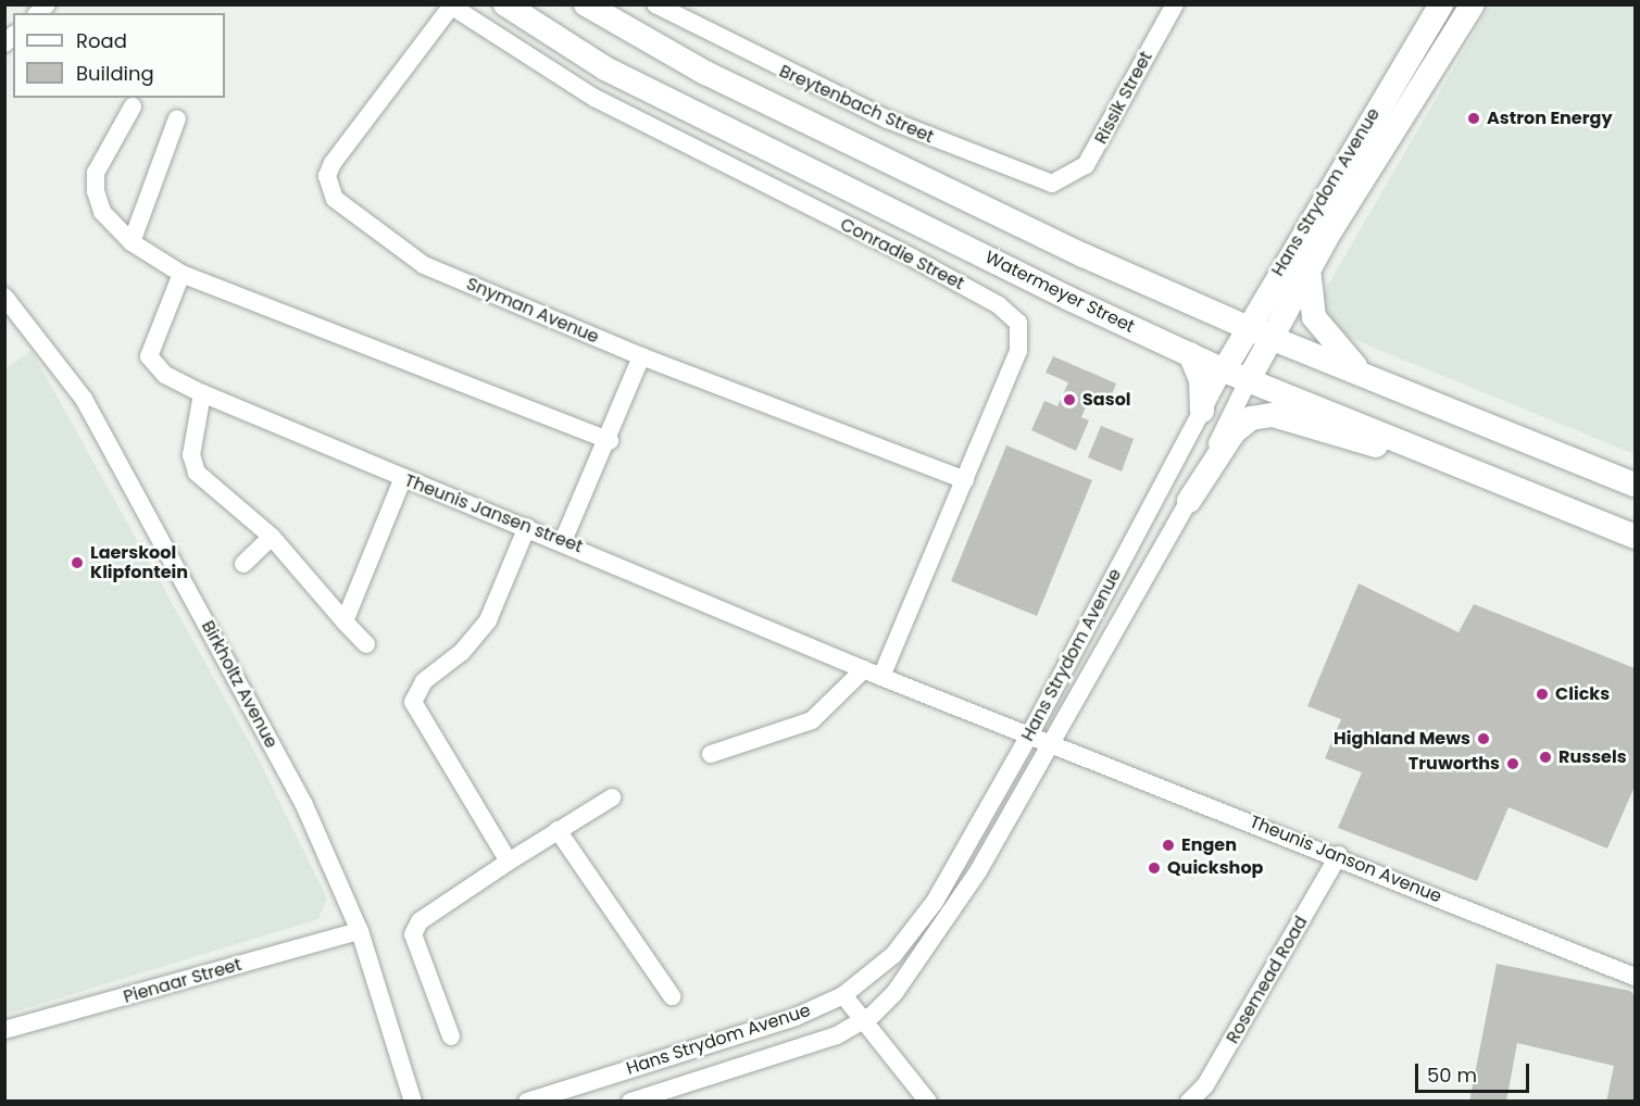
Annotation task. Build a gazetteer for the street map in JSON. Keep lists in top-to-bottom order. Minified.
{"streets":{"main road":["Hans Strydom Avenue","Watermeyer Street"],"street":["Rissik Street","Breytenbach Street","Conradie Street","Snyman Avenue","Theunis Jansen street","Birkholtz Avenue","Theunis Janson Avenue","Rosemead Road","Pienaar Street"]},"crossings":[["Rissik Street","Breytenbach Street"],["Hans Strydom Avenue","Watermeyer Street"],["Hans Strydom Avenue","Theunis Jansen street"],["Hans Strydom Avenue","Theunis Janson Avenue"],["Conradie Street","Snyman Avenue"],["Conradie Street","Theunis Jansen street"],["Theunis Jansen street","Theunis Janson Avenue"],["Birkholtz Avenue","Pienaar Street"],["Theunis Janson Avenue","Rosemead Road"]],"places":["Astron Energy","Sasol","Laerskool Klipfontein","Clicks","Highland Mews","Russels","Truworths","Engen","Quickshop"],"legend":["Road","Building"],"scale_bar":"50 m"}
